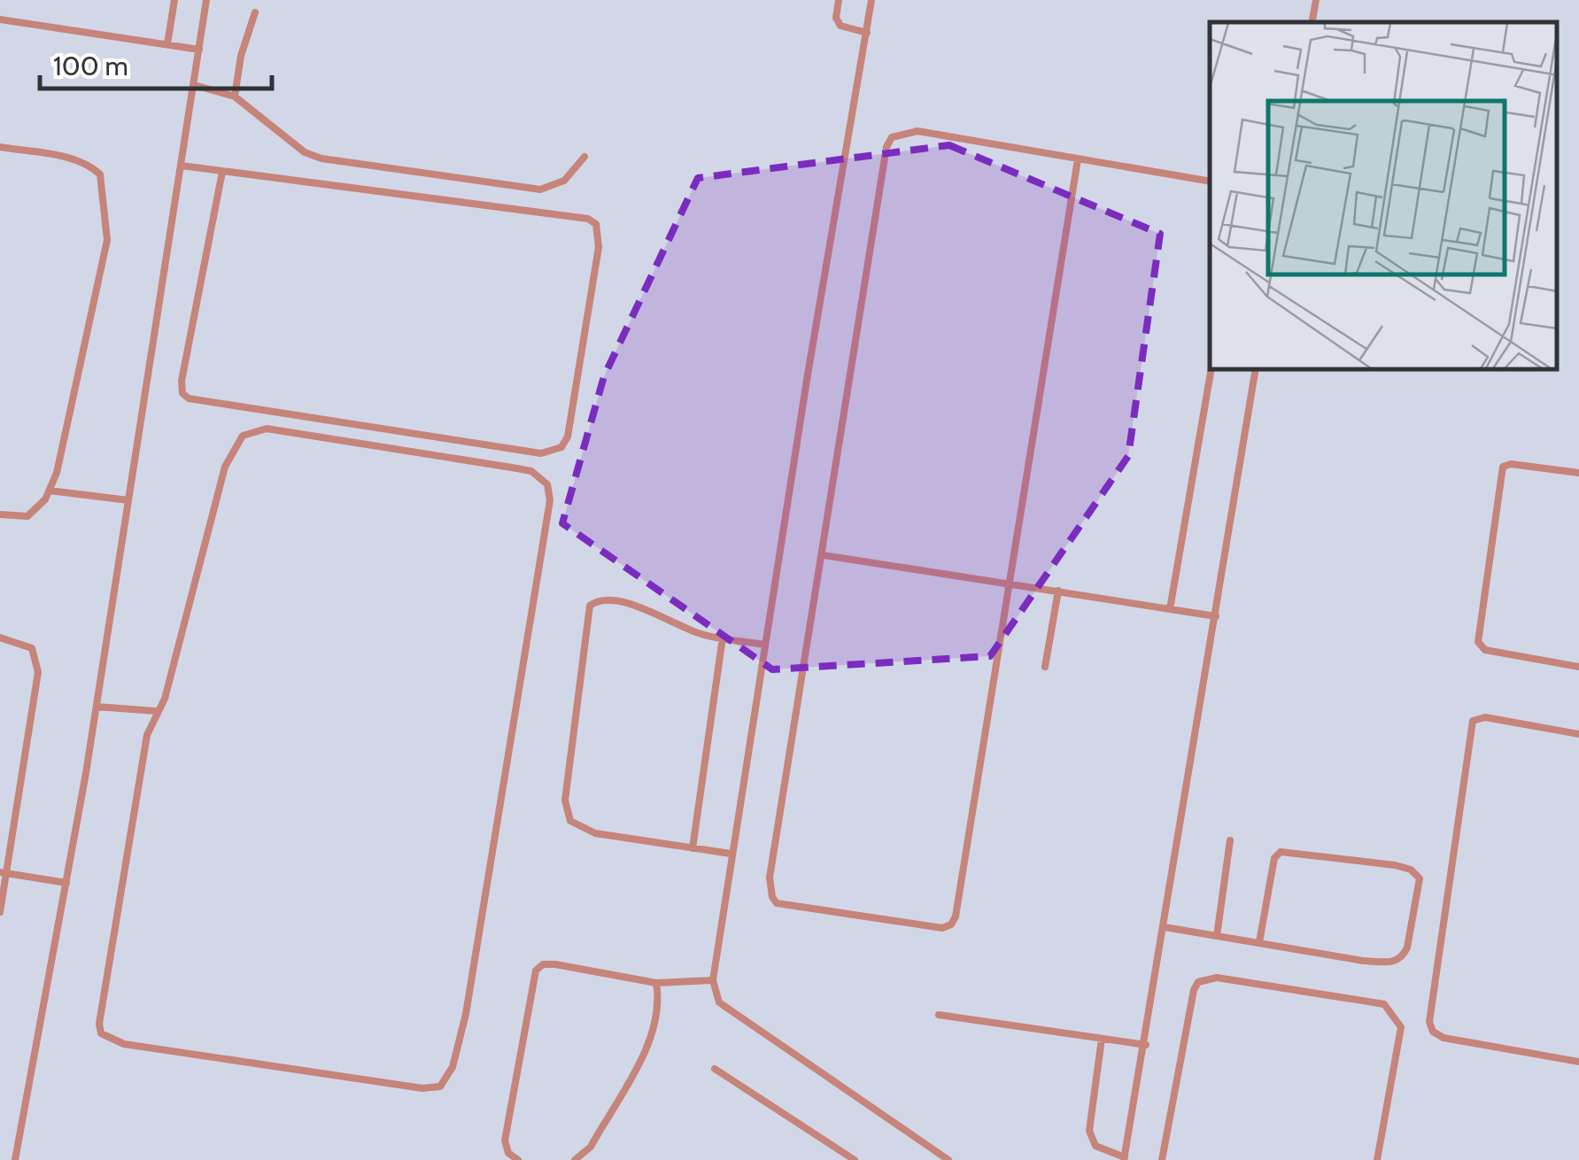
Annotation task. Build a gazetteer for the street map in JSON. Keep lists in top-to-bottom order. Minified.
{"scale_bar":"100 m"}
